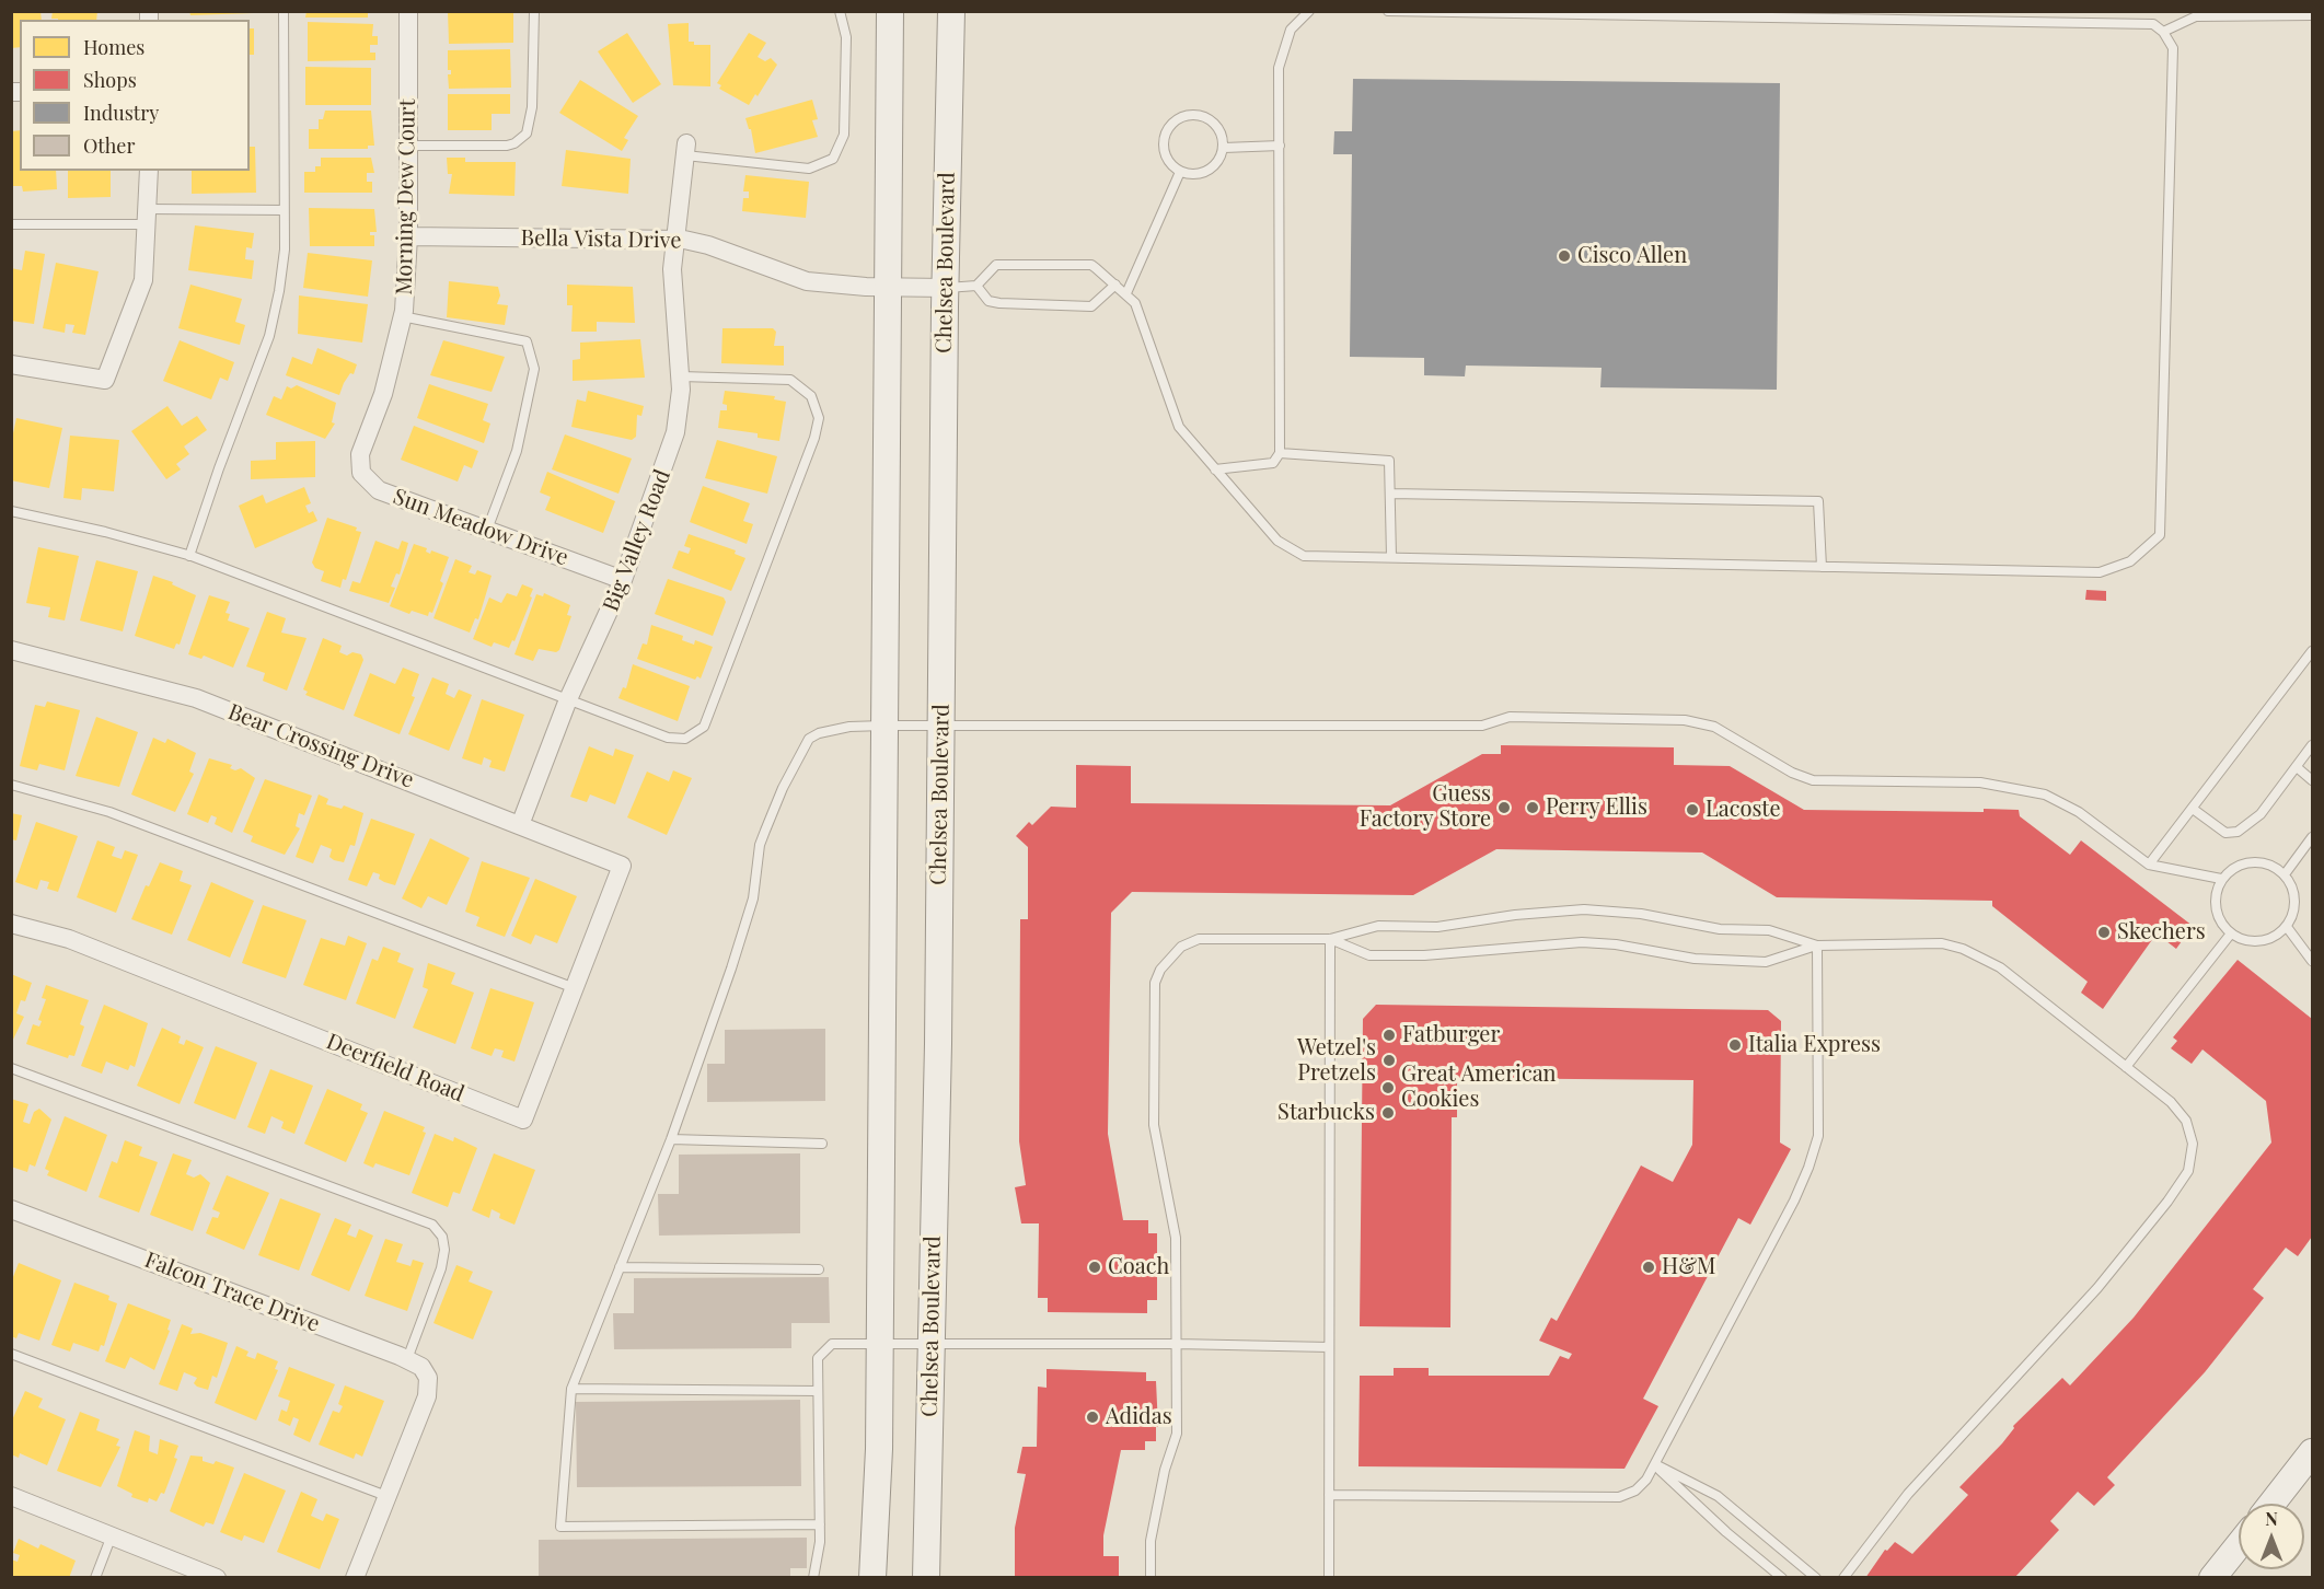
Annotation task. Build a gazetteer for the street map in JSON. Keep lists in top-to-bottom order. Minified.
{"streets":{"main road":["Chelsea Boulevard"],"street":["Morning Dew Court","Bella Vista Drive","Sun Meadow Drive","Big Valley Road","Bear Crossing Drive","Deerfield Road","Falcon Trace Drive"]},"crossings":[["Morning Dew Court","Bella Vista Drive"],["Morning Dew Court","Sun Meadow Drive"],["Bella Vista Drive","Chelsea Boulevard"],["Bella Vista Drive","Big Valley Road"],["Sun Meadow Drive","Big Valley Road"],["Big Valley Road","Bear Crossing Drive"],["Bear Crossing Drive","Deerfield Road"]],"places":["Cisco Allen","Guess Factory Store","Perry Ellis","Lacoste","Skechers","Fatburger","Italia Express","Wetzel's Pretzels","Great American Cookies","Starbucks","Coach","H&M","Adidas"],"legend":["Homes","Shops","Industry","Other"],"north":"top"}
